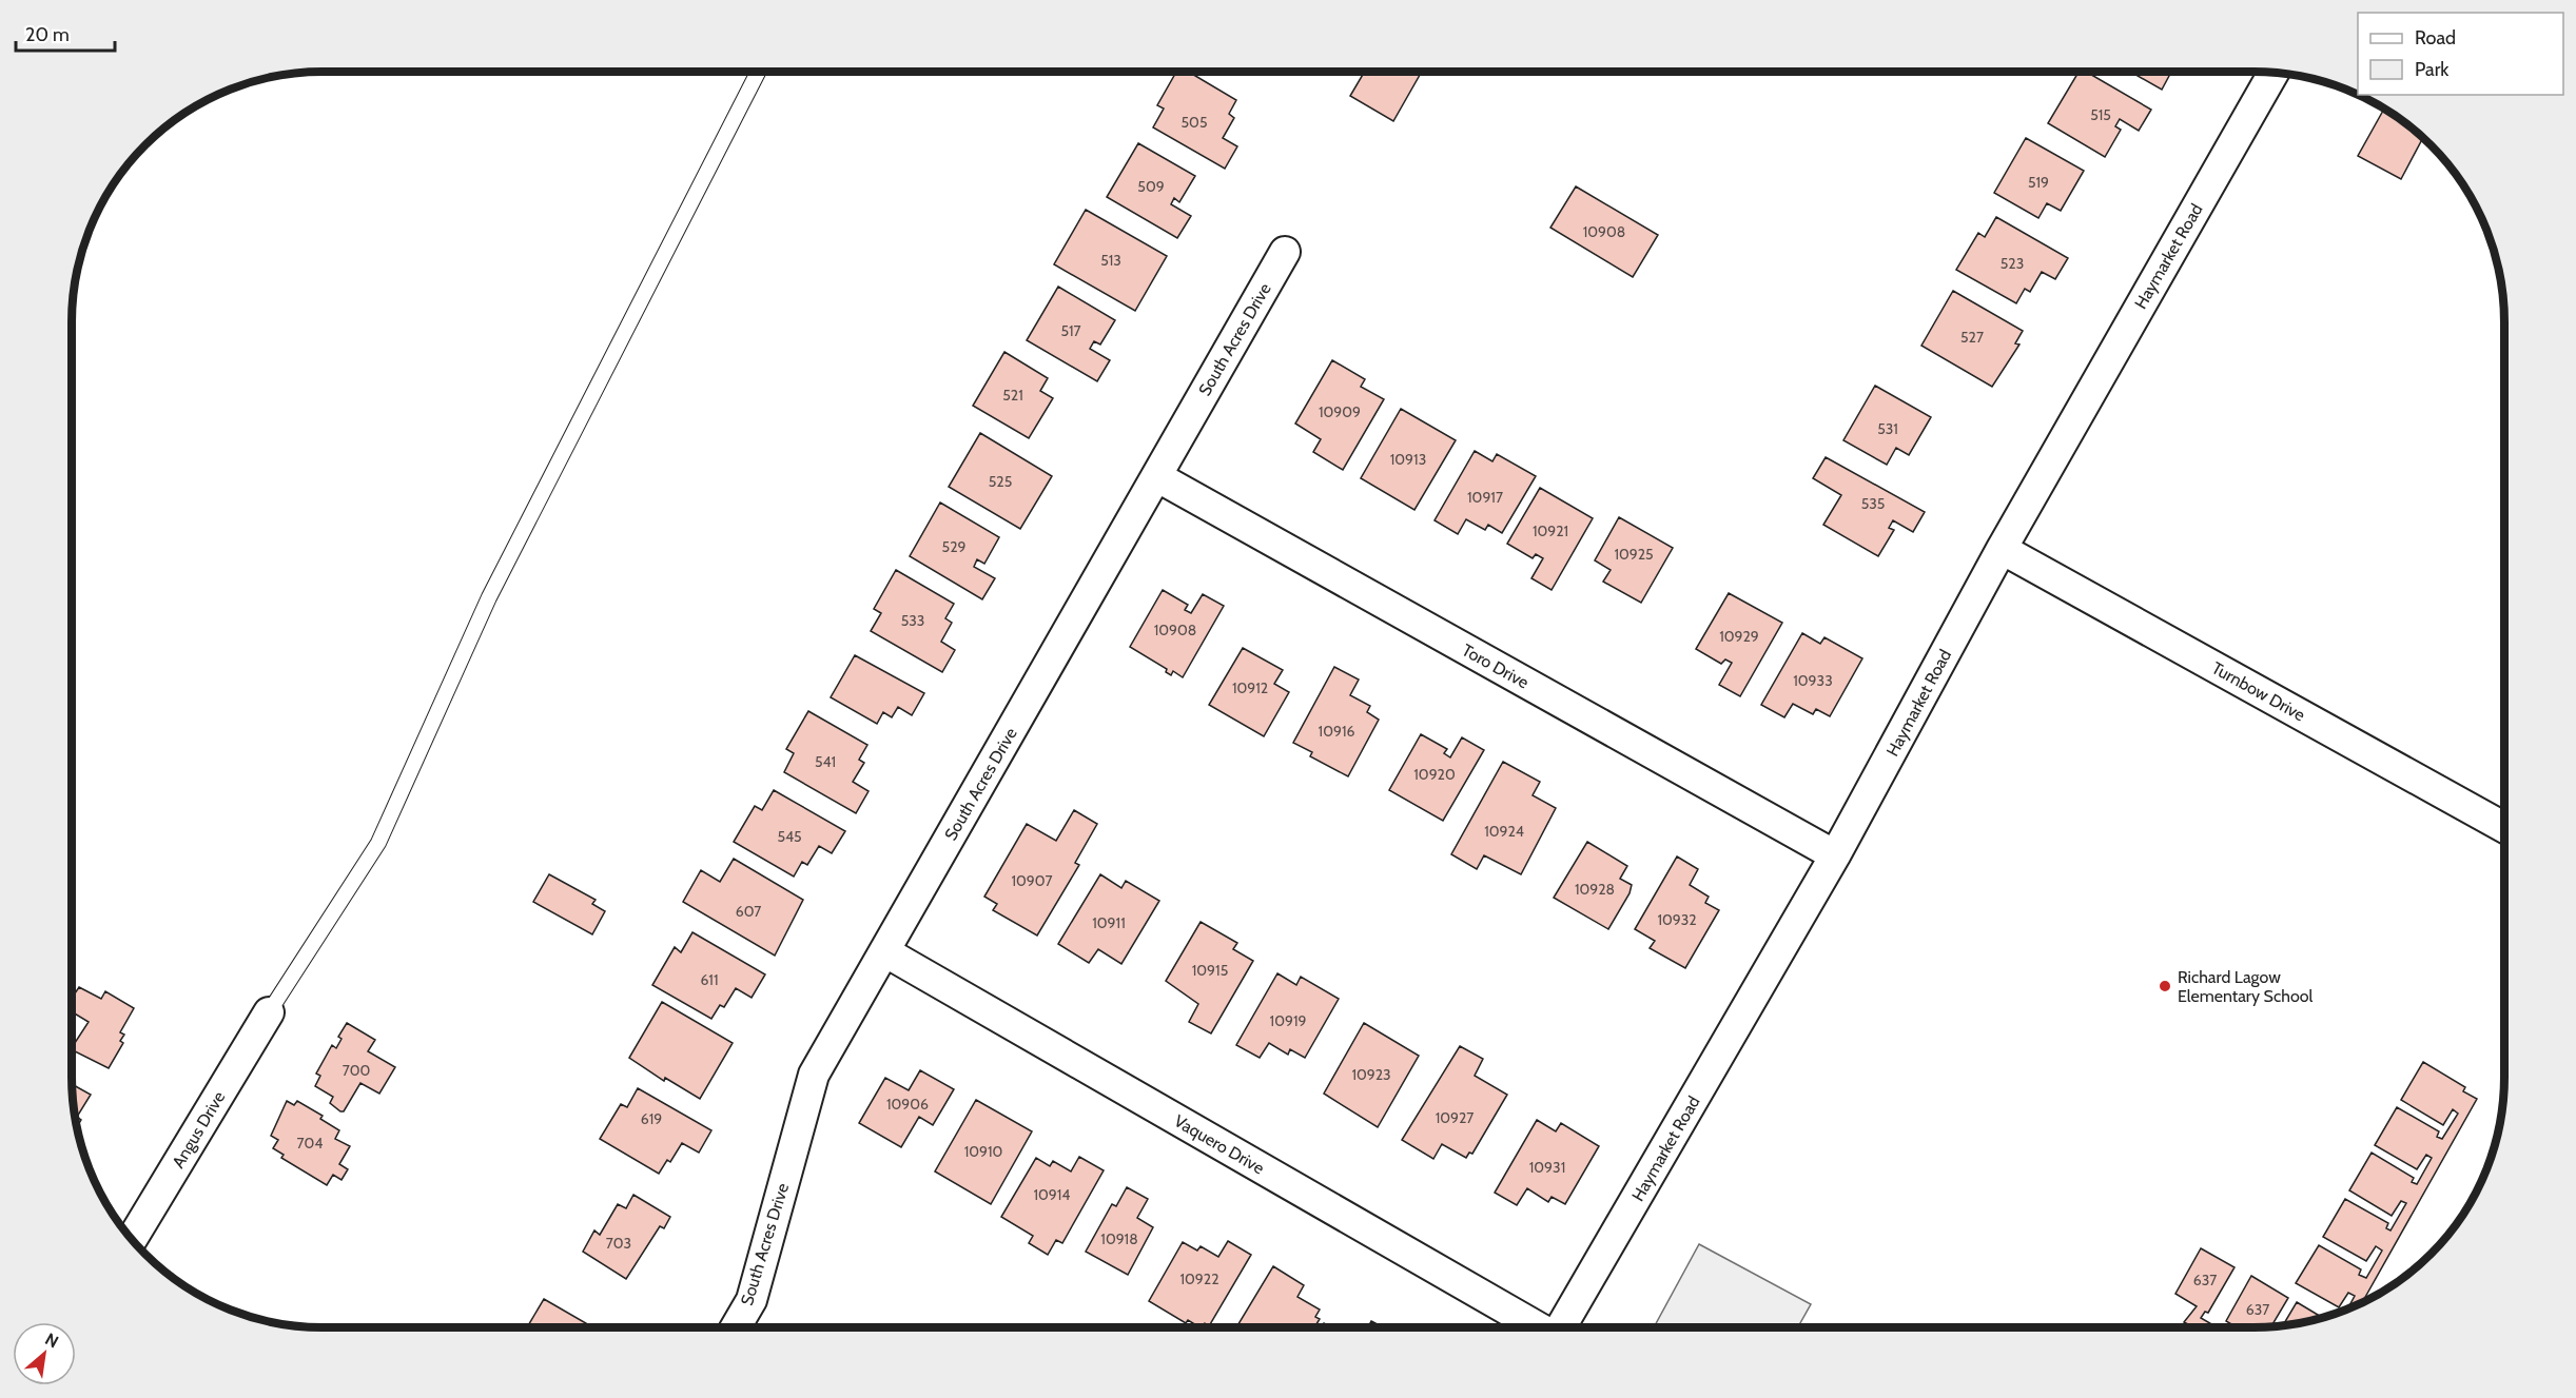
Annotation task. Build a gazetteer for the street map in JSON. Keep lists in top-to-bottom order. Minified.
{"streets":{"street":["Haymarket Road","South Acres Drive","Toro Drive","Turnbow Drive","Angus Drive","Vaquero Drive"]},"crossings":[["Haymarket Road","Toro Drive"],["Haymarket Road","Turnbow Drive"],["South Acres Drive","Toro Drive"],["South Acres Drive","Vaquero Drive"]],"places":["Richard Lagow Elementary School"],"house_numbers":["515","505","519","509","10908","513","523","517","527","521","10909","531","10913","525","10917","535","10921","529","10925","533","10908","10929","10933","10912","10916","541","10920","10924","545","10907","10928","607","10932","10911","10915","611","10919","700","10923","10906","10927","619","704","10910","10931","10914","10918","703","10922","637","637"],"legend":["Road","Park"],"scale_bar":"20 m","north":"top right"}
